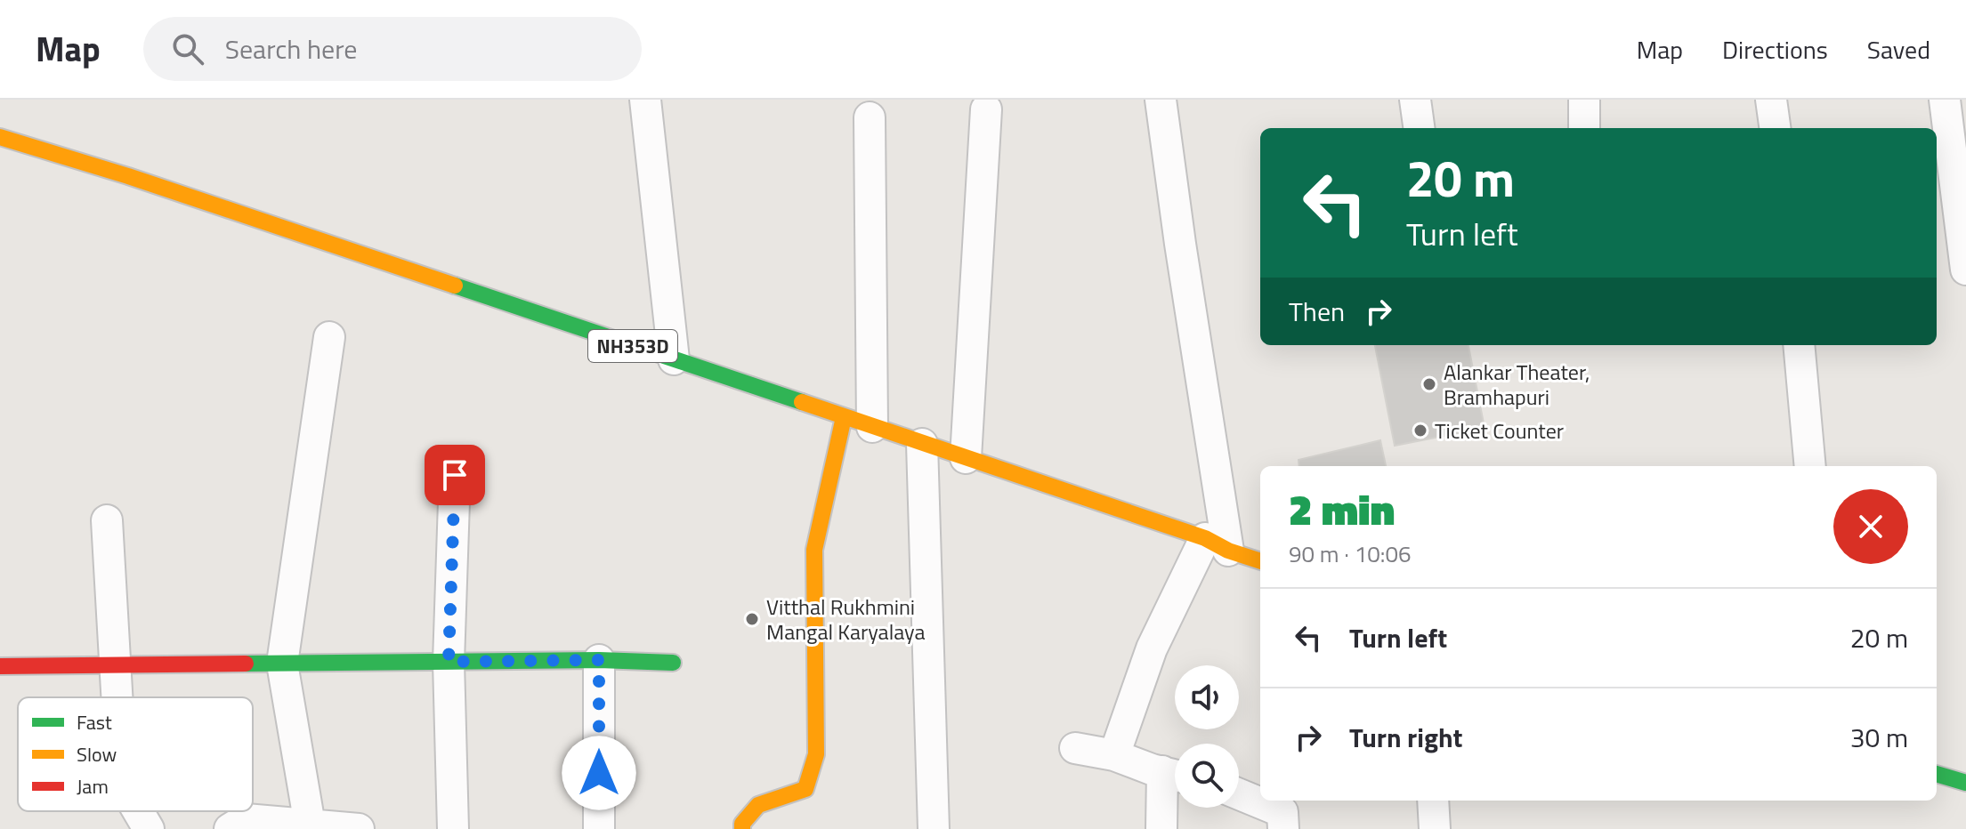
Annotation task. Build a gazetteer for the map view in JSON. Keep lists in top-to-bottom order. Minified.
{"streets":{"main road":["NH353D"]},"places":["Alankar Theater, Bramhapuri","Ticket Counter","Vitthal Rukhmini Mangal Karyalaya"],"legend":["Fast","Slow","Jam"],"page":{"header":"Map","search":"Search here","nav":["Map","Directions","Saved"],"turn":["20 m","Turn left"],"then":"Then","heading":["2 min","90 m · 10:06"],"list":[{"name":"Turn left","value":"20 m"},{"name":"Turn right","value":"30 m"}]}}
